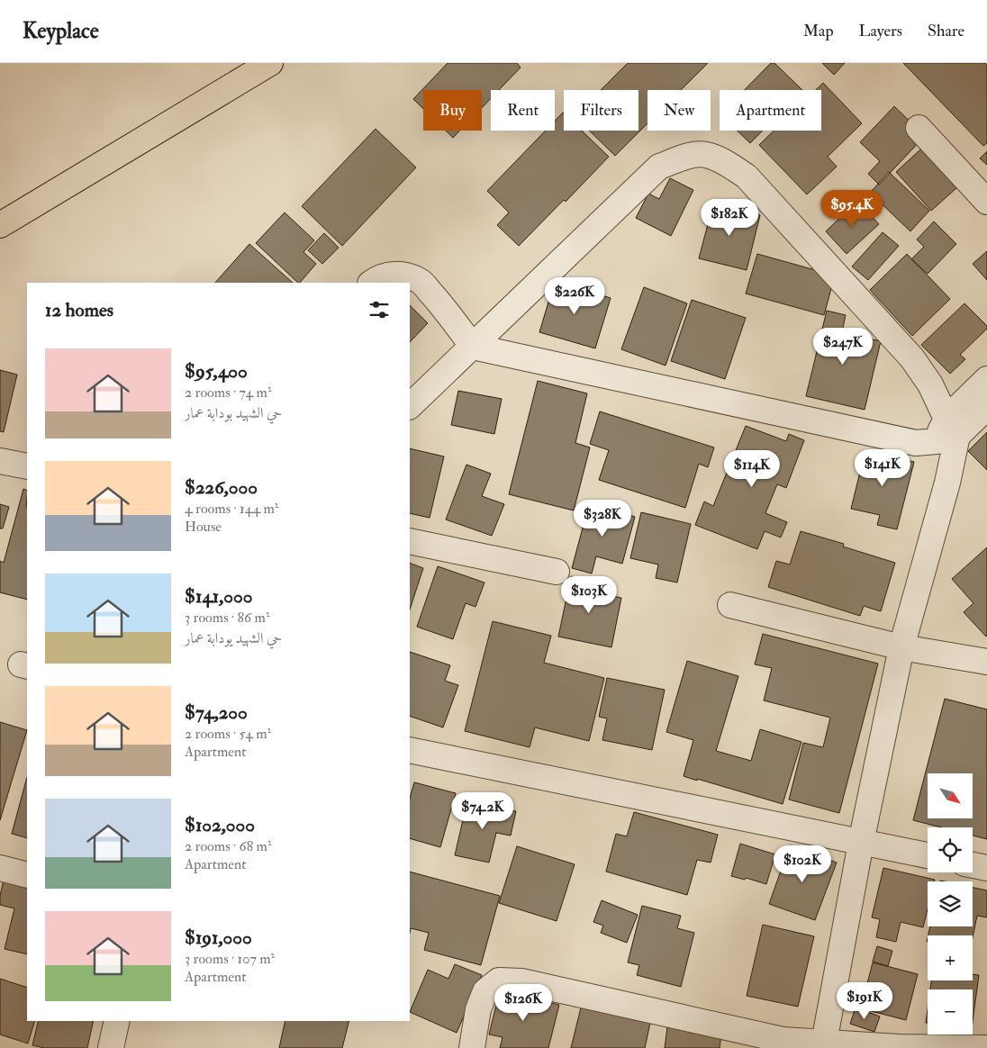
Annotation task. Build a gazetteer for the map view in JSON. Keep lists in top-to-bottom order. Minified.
{"north":"bottom right","page":{"header":"Keyplace","nav":["Map","Layers","Share"],"chip":["Buy","Rent","Filters","New","Apartment"],"price":["$95.4K","$182K","$226K","$247K","$141K","$114K","$328K","$103K","$74.2K","$102K","$191K","$126K"],"heading":"12 homes","list":[{"name":"$95,400","note":"2 rooms · 74 m² · حي الشهيد بودابة عمار"},{"name":"$226,000","note":"4 rooms · 144 m² · House"},{"name":"$141,000","note":"3 rooms · 86 m² · حي الشهيد يودابة عمار"},{"name":"$74,200","note":"2 rooms · 54 m² · Apartment"},{"name":"$102,000","note":"2 rooms · 68 m² · Apartment"},{"name":"$191,000","note":"3 rooms · 107 m² · Apartment"}],"map_buttons":["+","−"]}}
